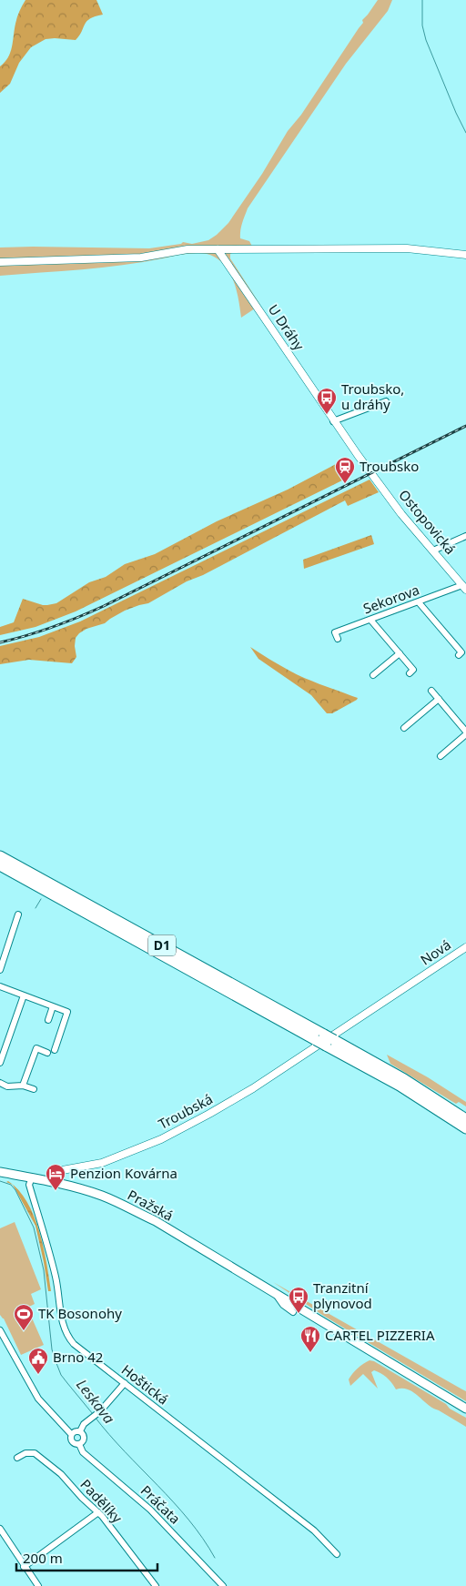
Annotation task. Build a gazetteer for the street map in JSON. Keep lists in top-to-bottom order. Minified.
{"streets":{"highway":["D1"],"main road":["Pražská"],"street":["U Dráhy","Ostopovická","Sekorova","Nová","Troubská","Hoštická","Padělíky","Práčata"]},"crossings":[["U Dráhy","Ostopovická"],["Ostopovická","Sekorova"],["D1","Nová"],["D1","Troubská"],["Nová","Troubská"],["Troubská","Pražská"],["Pražská","Hoštická"]],"water":["Leskava"],"places":{"bus stop":["Troubsko, u dráhy","Tranzitní plynovod"],"station":["Troubsko"],"hotel":["Penzion Kovárna"],"sports":["TK Bosonohy"],"restaurant":["CARTEL PIZZERIA"],"public building":["Brno 42"]},"scale_bar":"200 m"}
